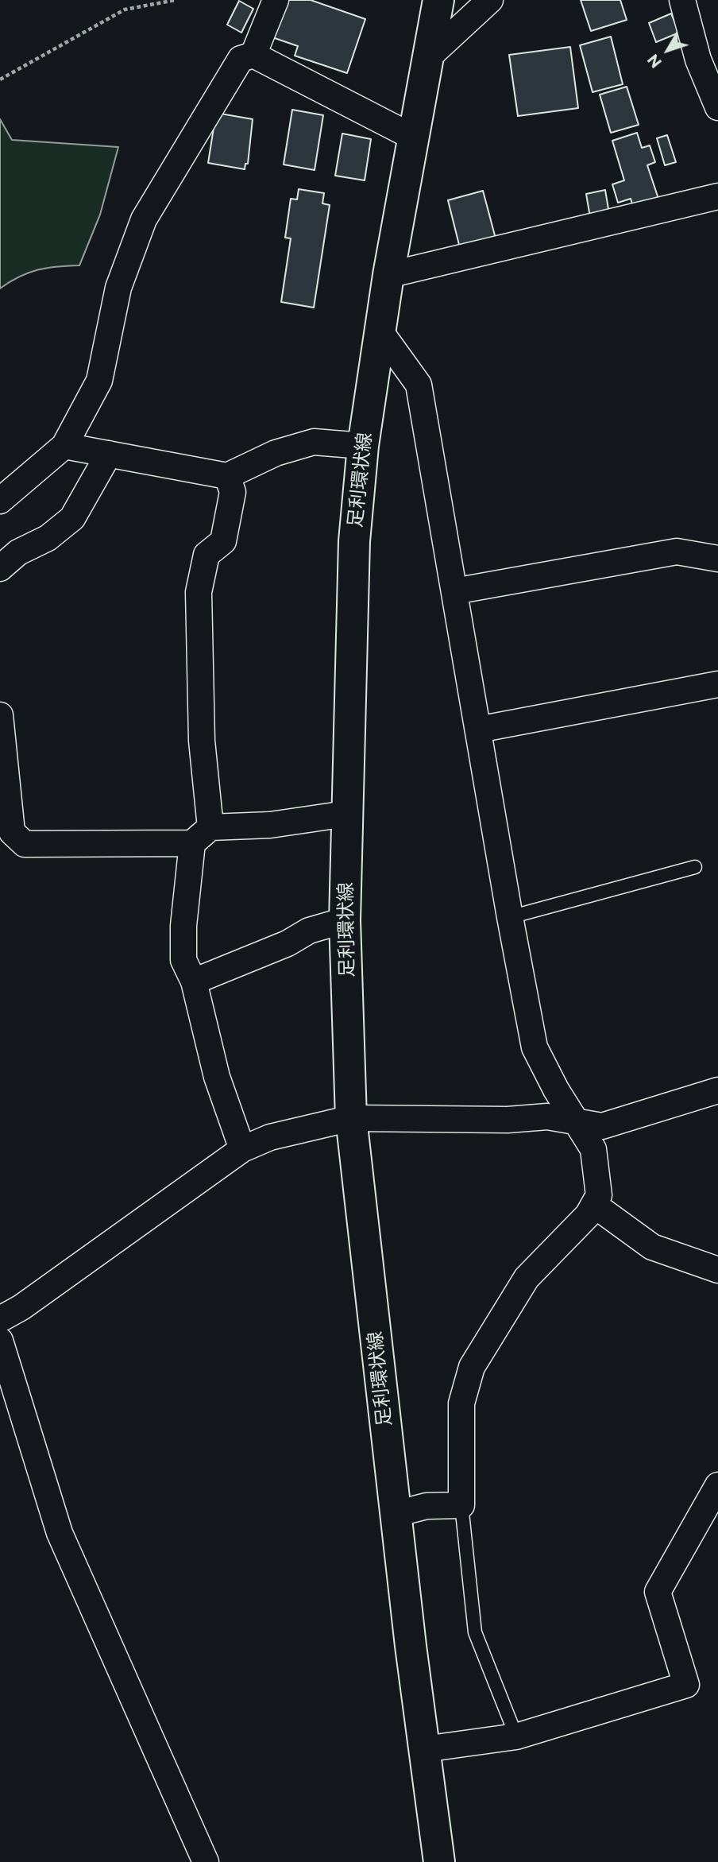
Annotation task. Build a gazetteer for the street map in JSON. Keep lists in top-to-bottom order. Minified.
{"streets":{"main road":["足利環状線"]},"north":"bottom left"}
